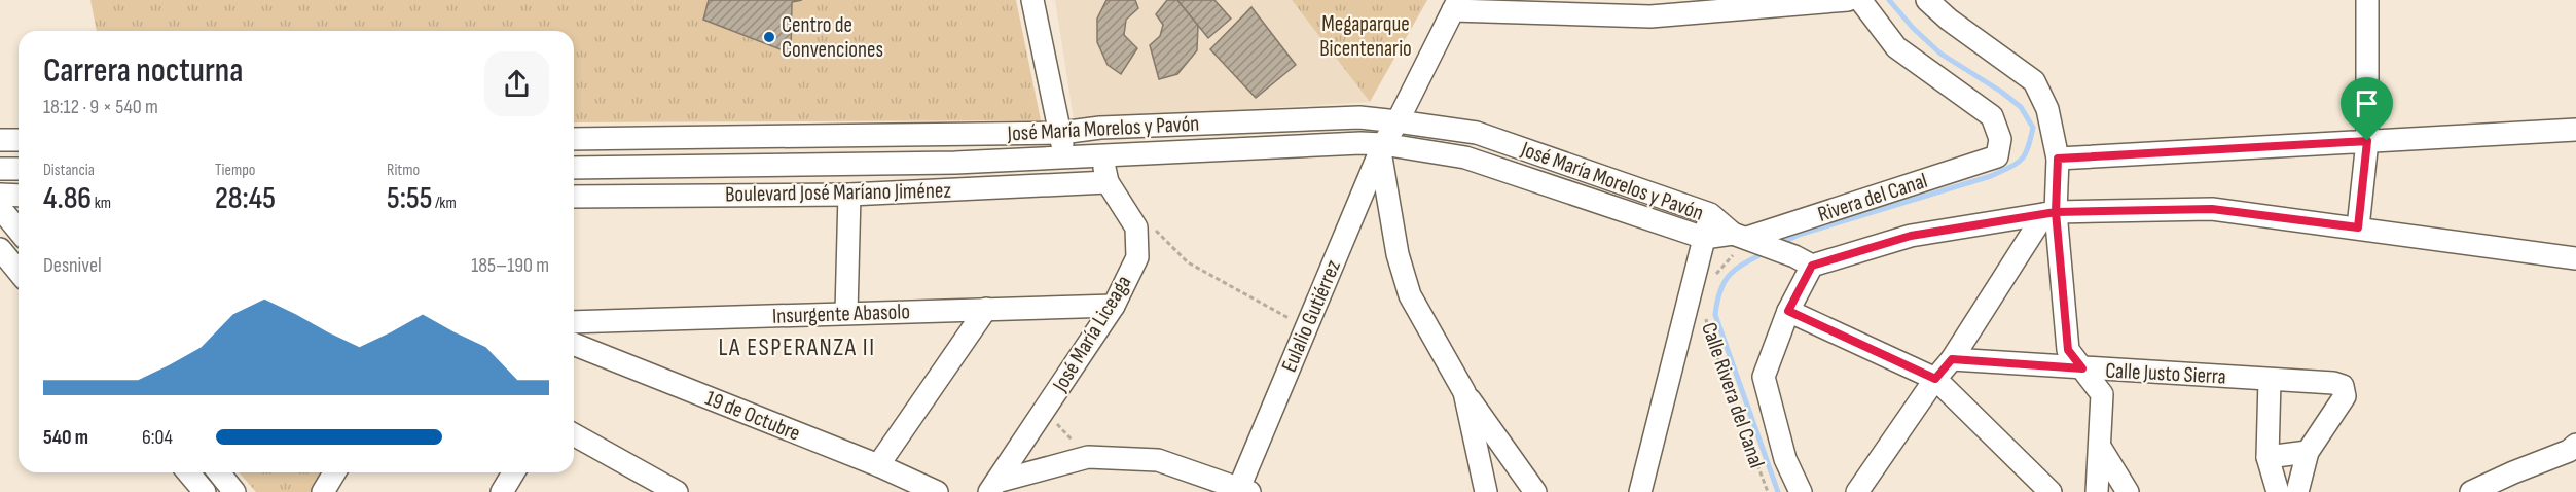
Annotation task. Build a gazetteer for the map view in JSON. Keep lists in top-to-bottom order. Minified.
{"streets":{"street":["José María Morelos y Pavón","Boulevard José Maríano Jiménez","Rivera del Canal","Insurgente Abasolo","Eulalio Gutiérrez","José María Liceaga","Calle Justo Sierra","Calle Rivera del Canal","19 de Octubre"]},"crossings":[["José María Morelos y Pavón","Rivera del Canal"],["José María Morelos y Pavón","Eulalio Gutiérrez"],["José María Morelos y Pavón","José María Liceaga"],["Boulevard José Maríano Jiménez","José María Liceaga"],["Insurgente Abasolo","José María Liceaga"]],"districts":["LA ESPERANZA II"],"parks":["Megaparque Bicentenario"],"places":["Centro de Convenciones"],"page":{"heading":["Carrera nocturna","18:12 · 9 × 540 m"],"stats":[["Distancia","4.86 km"],["Tiempo","28:45"],["Ritmo","5:55 /km"]],"chart":["Desnivel","185–190 m"],"list":[{"name":"540 m","note":"6:04"}]}}
